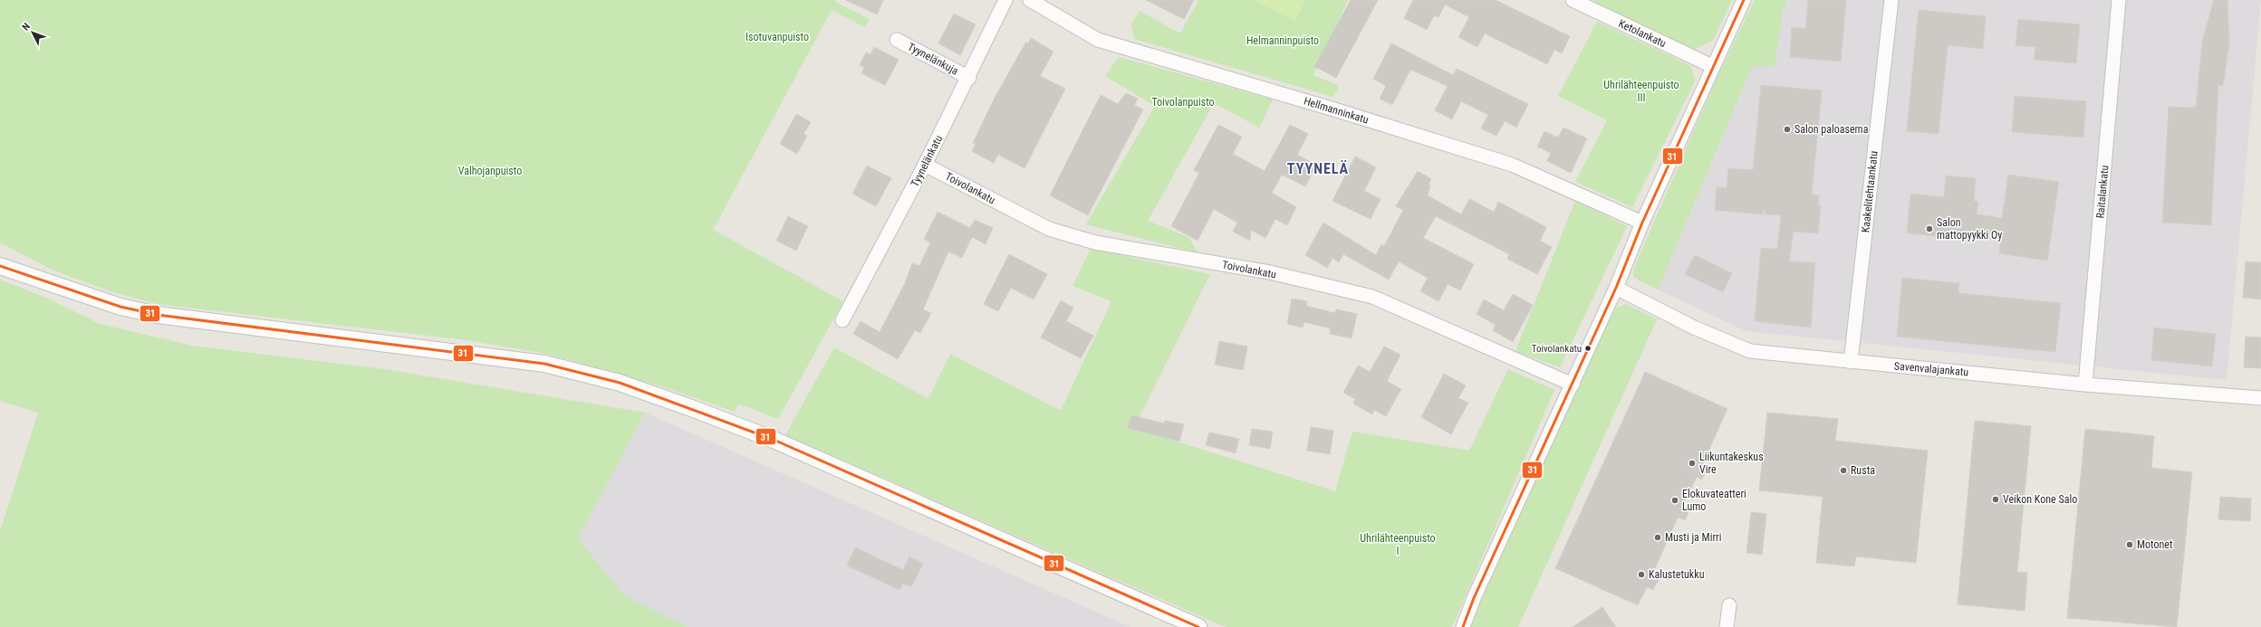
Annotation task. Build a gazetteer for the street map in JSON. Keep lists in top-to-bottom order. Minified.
{"streets":{"street":["Ketolankatu","Tyynelänkuja","Hellmanninkatu","Tyynelänkatu","Toivolankatu","Kaakelitehtaankatu","Raitalankatu","Savenvalajankatu"]},"crossings":[["Tyynelänkuja","Tyynelänkatu"],["Tyynelänkatu","Toivolankatu"],["Kaakelitehtaankatu","Savenvalajankatu"],["Raitalankatu","Savenvalajankatu"]],"districts":["TYYNELÄ"],"parks":["Isotuvanpuisto","Helmanninpuisto","Uhrilähteenpuisto III","Toivolanpuisto","Valhojanpuisto","Uhrilähteenpuisto I"],"places":["Salon paloasema","Salon mattopyykki Oy","Toivolankatu","Liikuntakeskus Vire","Rusta","Veikon Kone Salo","Elokuvateatteri Lumo","Musti ja Mirri","Motonet","Kalustetukku"],"lines":["transit line 31"],"north":"top left"}
